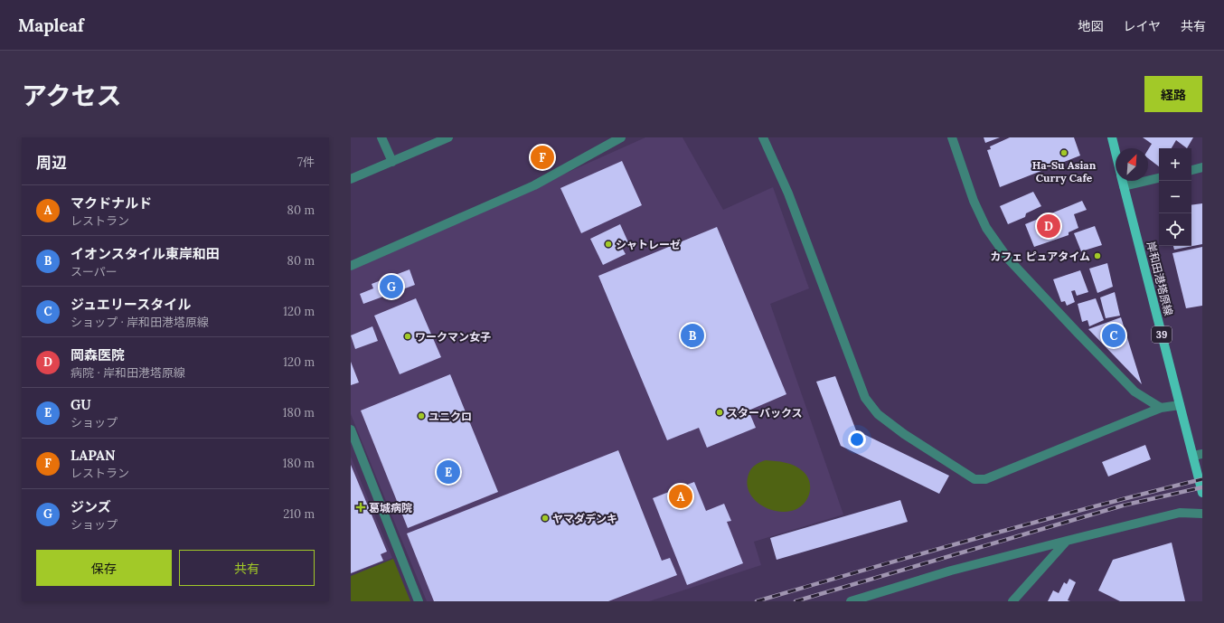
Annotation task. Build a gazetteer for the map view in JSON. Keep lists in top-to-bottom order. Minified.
{"streets":{"main road":["岸和田港塔原線","39"]},"places":{"other":["Ha-Su Asian Curry Cafe","シャトレーゼ","カフェ ピュアタイム","ワークマン女子","スターバックス","ユニクロ","ヤマダデンキ"],"health":["葛城病院"]},"north":"top right","page":{"header":"Mapleaf","nav":["地図","レイヤ","共有"],"title":"アクセス","buttons":["経路",["保存","共有"]],"heading":["周辺","7件"],"pins":["F","D","G","B","C","E","A"],"map_buttons":["+","−"],"list":[{"mark":"A","name":"マクドナルド","note":"レストラン","value":"80 m"},{"mark":"B","name":"イオンスタイル東岸和田","note":"スーパー","value":"80 m"},{"mark":"C","name":"ジュエリースタイル","note":"ショップ · 岸和田港塔原線","value":"120 m"},{"mark":"D","name":"岡森医院","note":"病院 · 岸和田港塔原線","value":"120 m"},{"mark":"E","name":"GU","note":"ショップ","value":"180 m"},{"mark":"F","name":"LAPAN","note":"レストラン","value":"180 m"},{"mark":"G","name":"ジンズ","note":"ショップ","value":"210 m"}]}}
